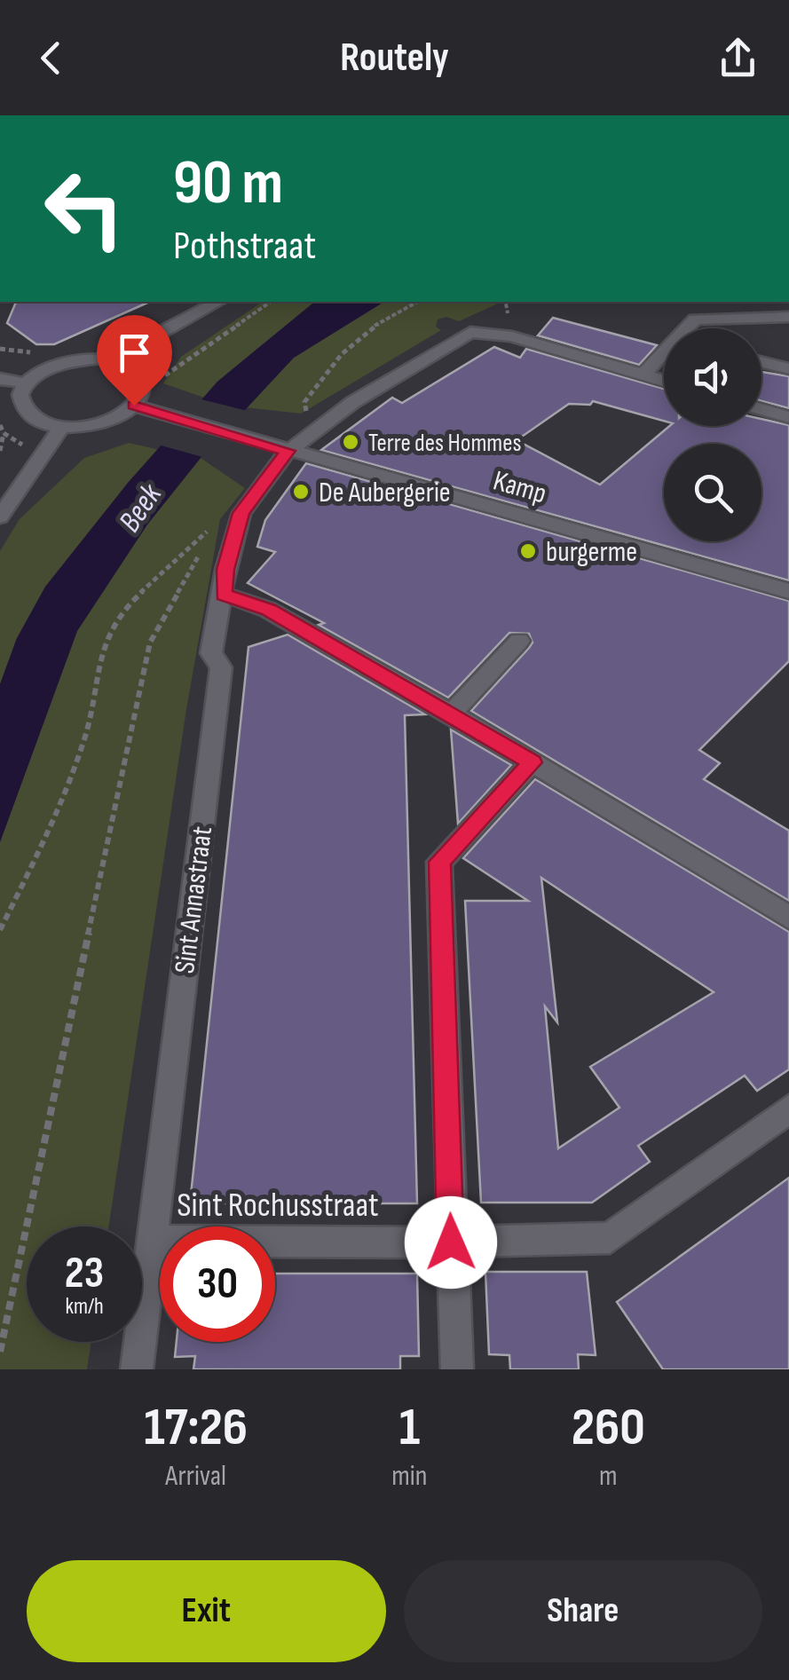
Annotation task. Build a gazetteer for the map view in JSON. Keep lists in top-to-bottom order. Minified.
{"streets":{"street":["Kamp","Sint Annastraat","Sint Rochusstraat"]},"crossings":[["Kamp","Sint Annastraat"],["Sint Annastraat","Sint Rochusstraat"]],"water":["Beek"],"places":["Terre des Hommes","De Aubergerie","burgerme"],"page":{"header":"Routely","turn":["90 m","Pothstraat"],"speed":"23 km/h","limit":"30","eta":["17:26","Arrival","1","min","260","m"],"buttons":["Exit","Share"]}}
